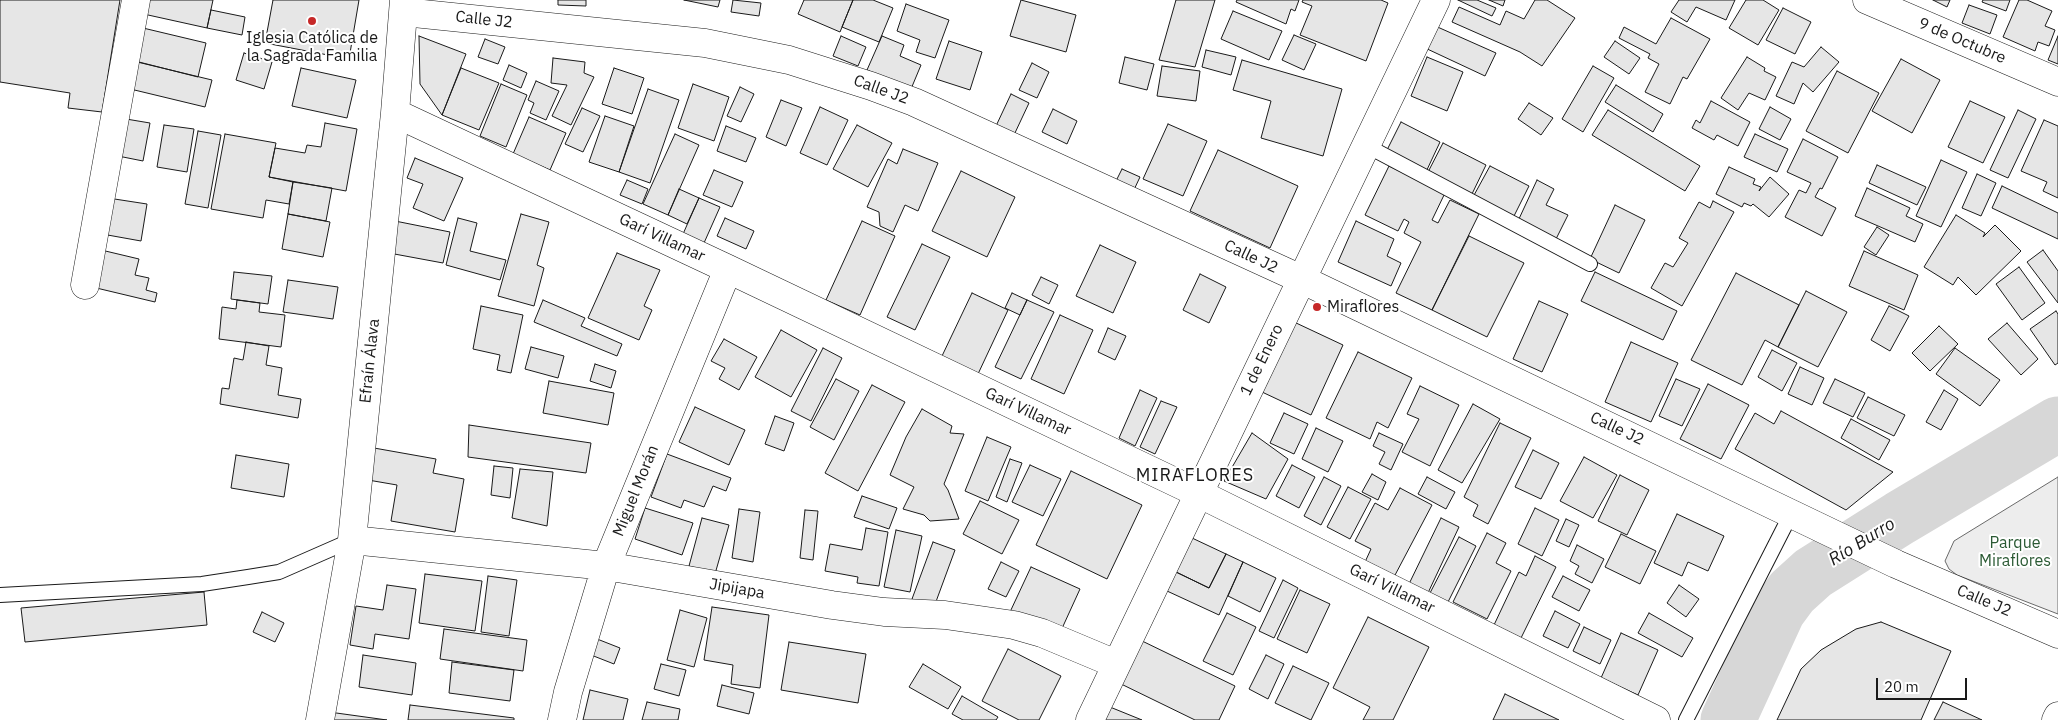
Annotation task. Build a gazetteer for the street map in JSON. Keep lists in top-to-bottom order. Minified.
{"streets":{"street":["Calle J2","9 de Octubre","Garí Villamar","1 de Enero","Efraín Álava","Miguel Morán","Jipijapa"]},"crossings":[["Calle J2","1 de Enero"],["Calle J2","Efraín Álava"],["Garí Villamar","1 de Enero"],["Garí Villamar","Efraín Álava"],["Garí Villamar","Miguel Morán"],["1 de Enero","Jipijapa"],["Efraín Álava","Jipijapa"],["Miguel Morán","Jipijapa"]],"districts":["MIRAFLORES"],"water":["Río Burro"],"parks":["Parque Miraflores"],"places":["Iglesia Católica de la Sagrada Familia","Miraflores"],"scale_bar":"20 m"}
